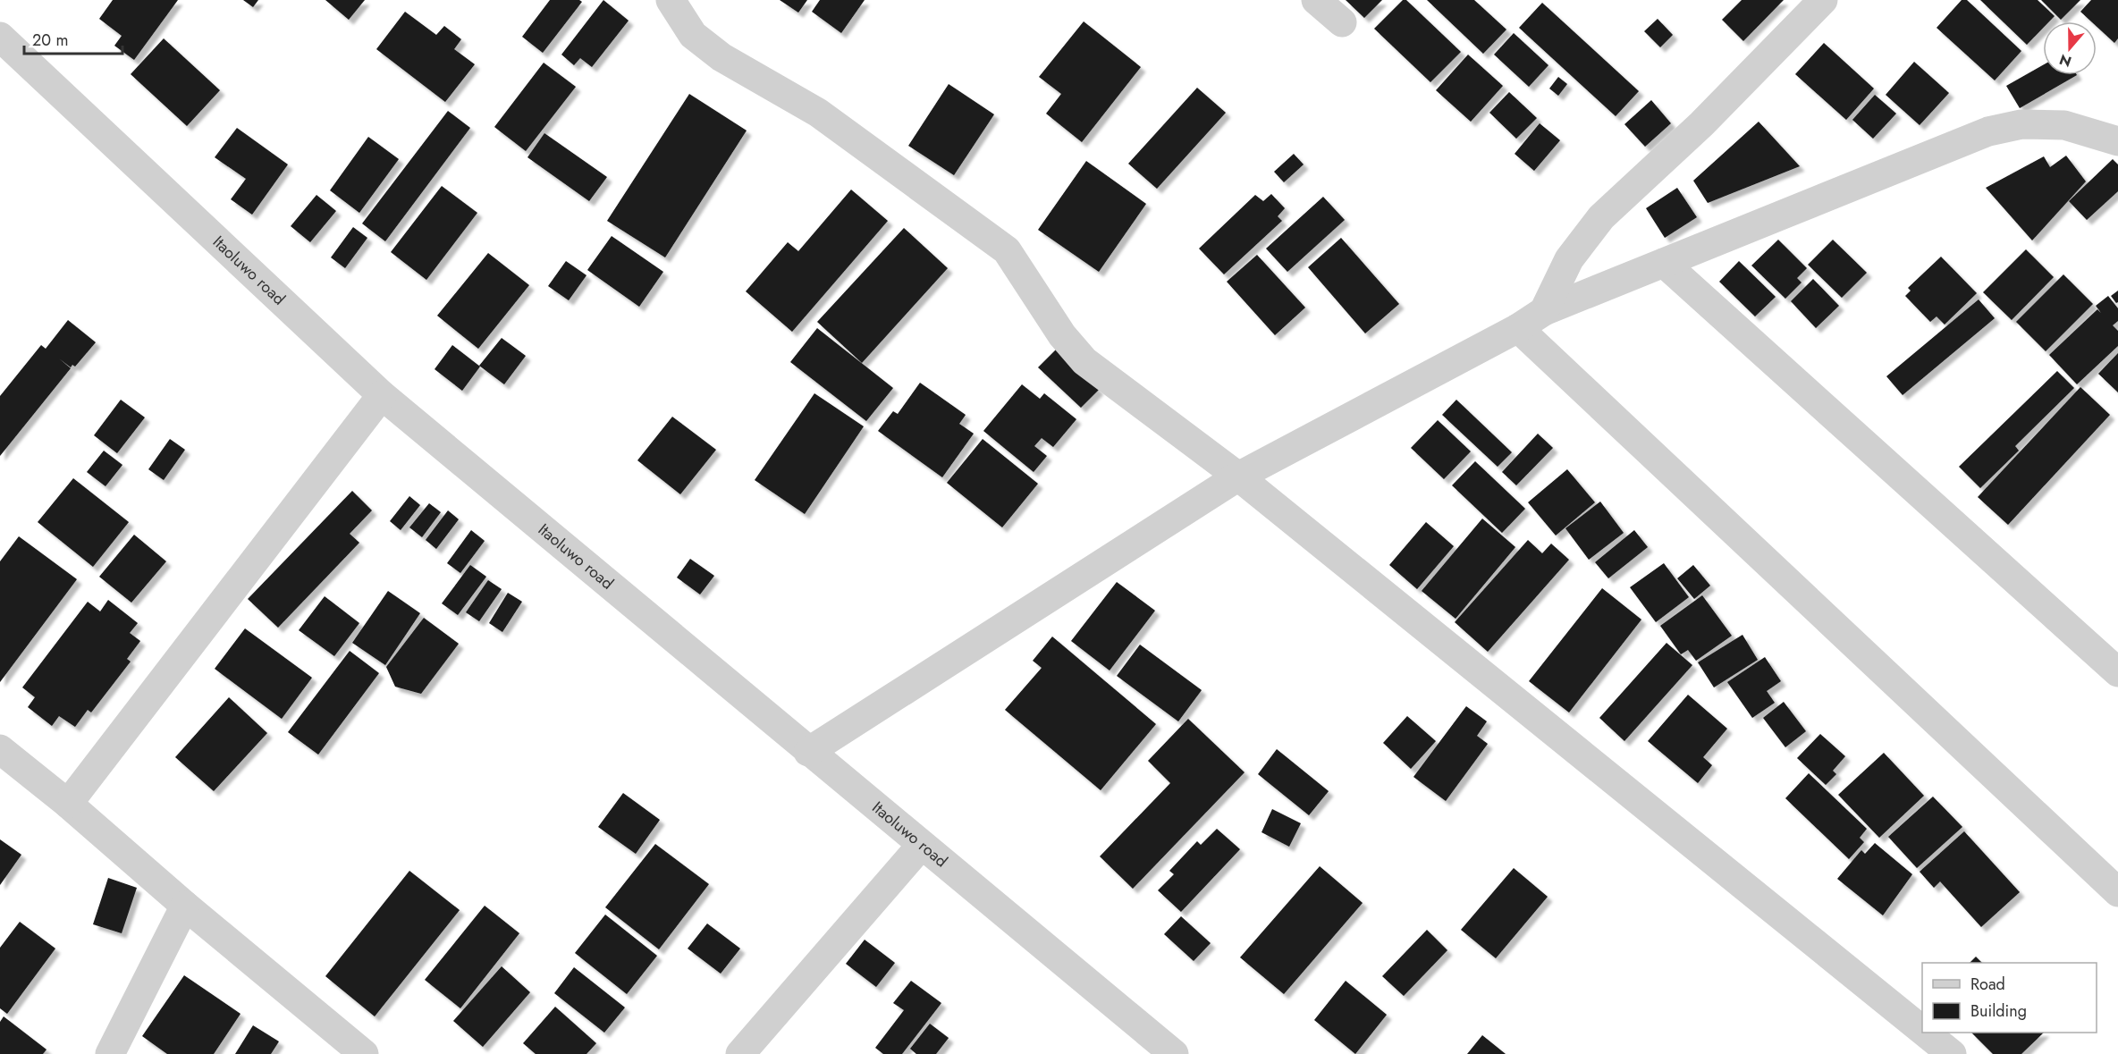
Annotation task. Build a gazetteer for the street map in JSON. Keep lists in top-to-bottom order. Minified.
{"streets":{"street":["Itaoluwo road"]},"legend":["Road","Building"],"scale_bar":"20 m","north":"bottom"}
